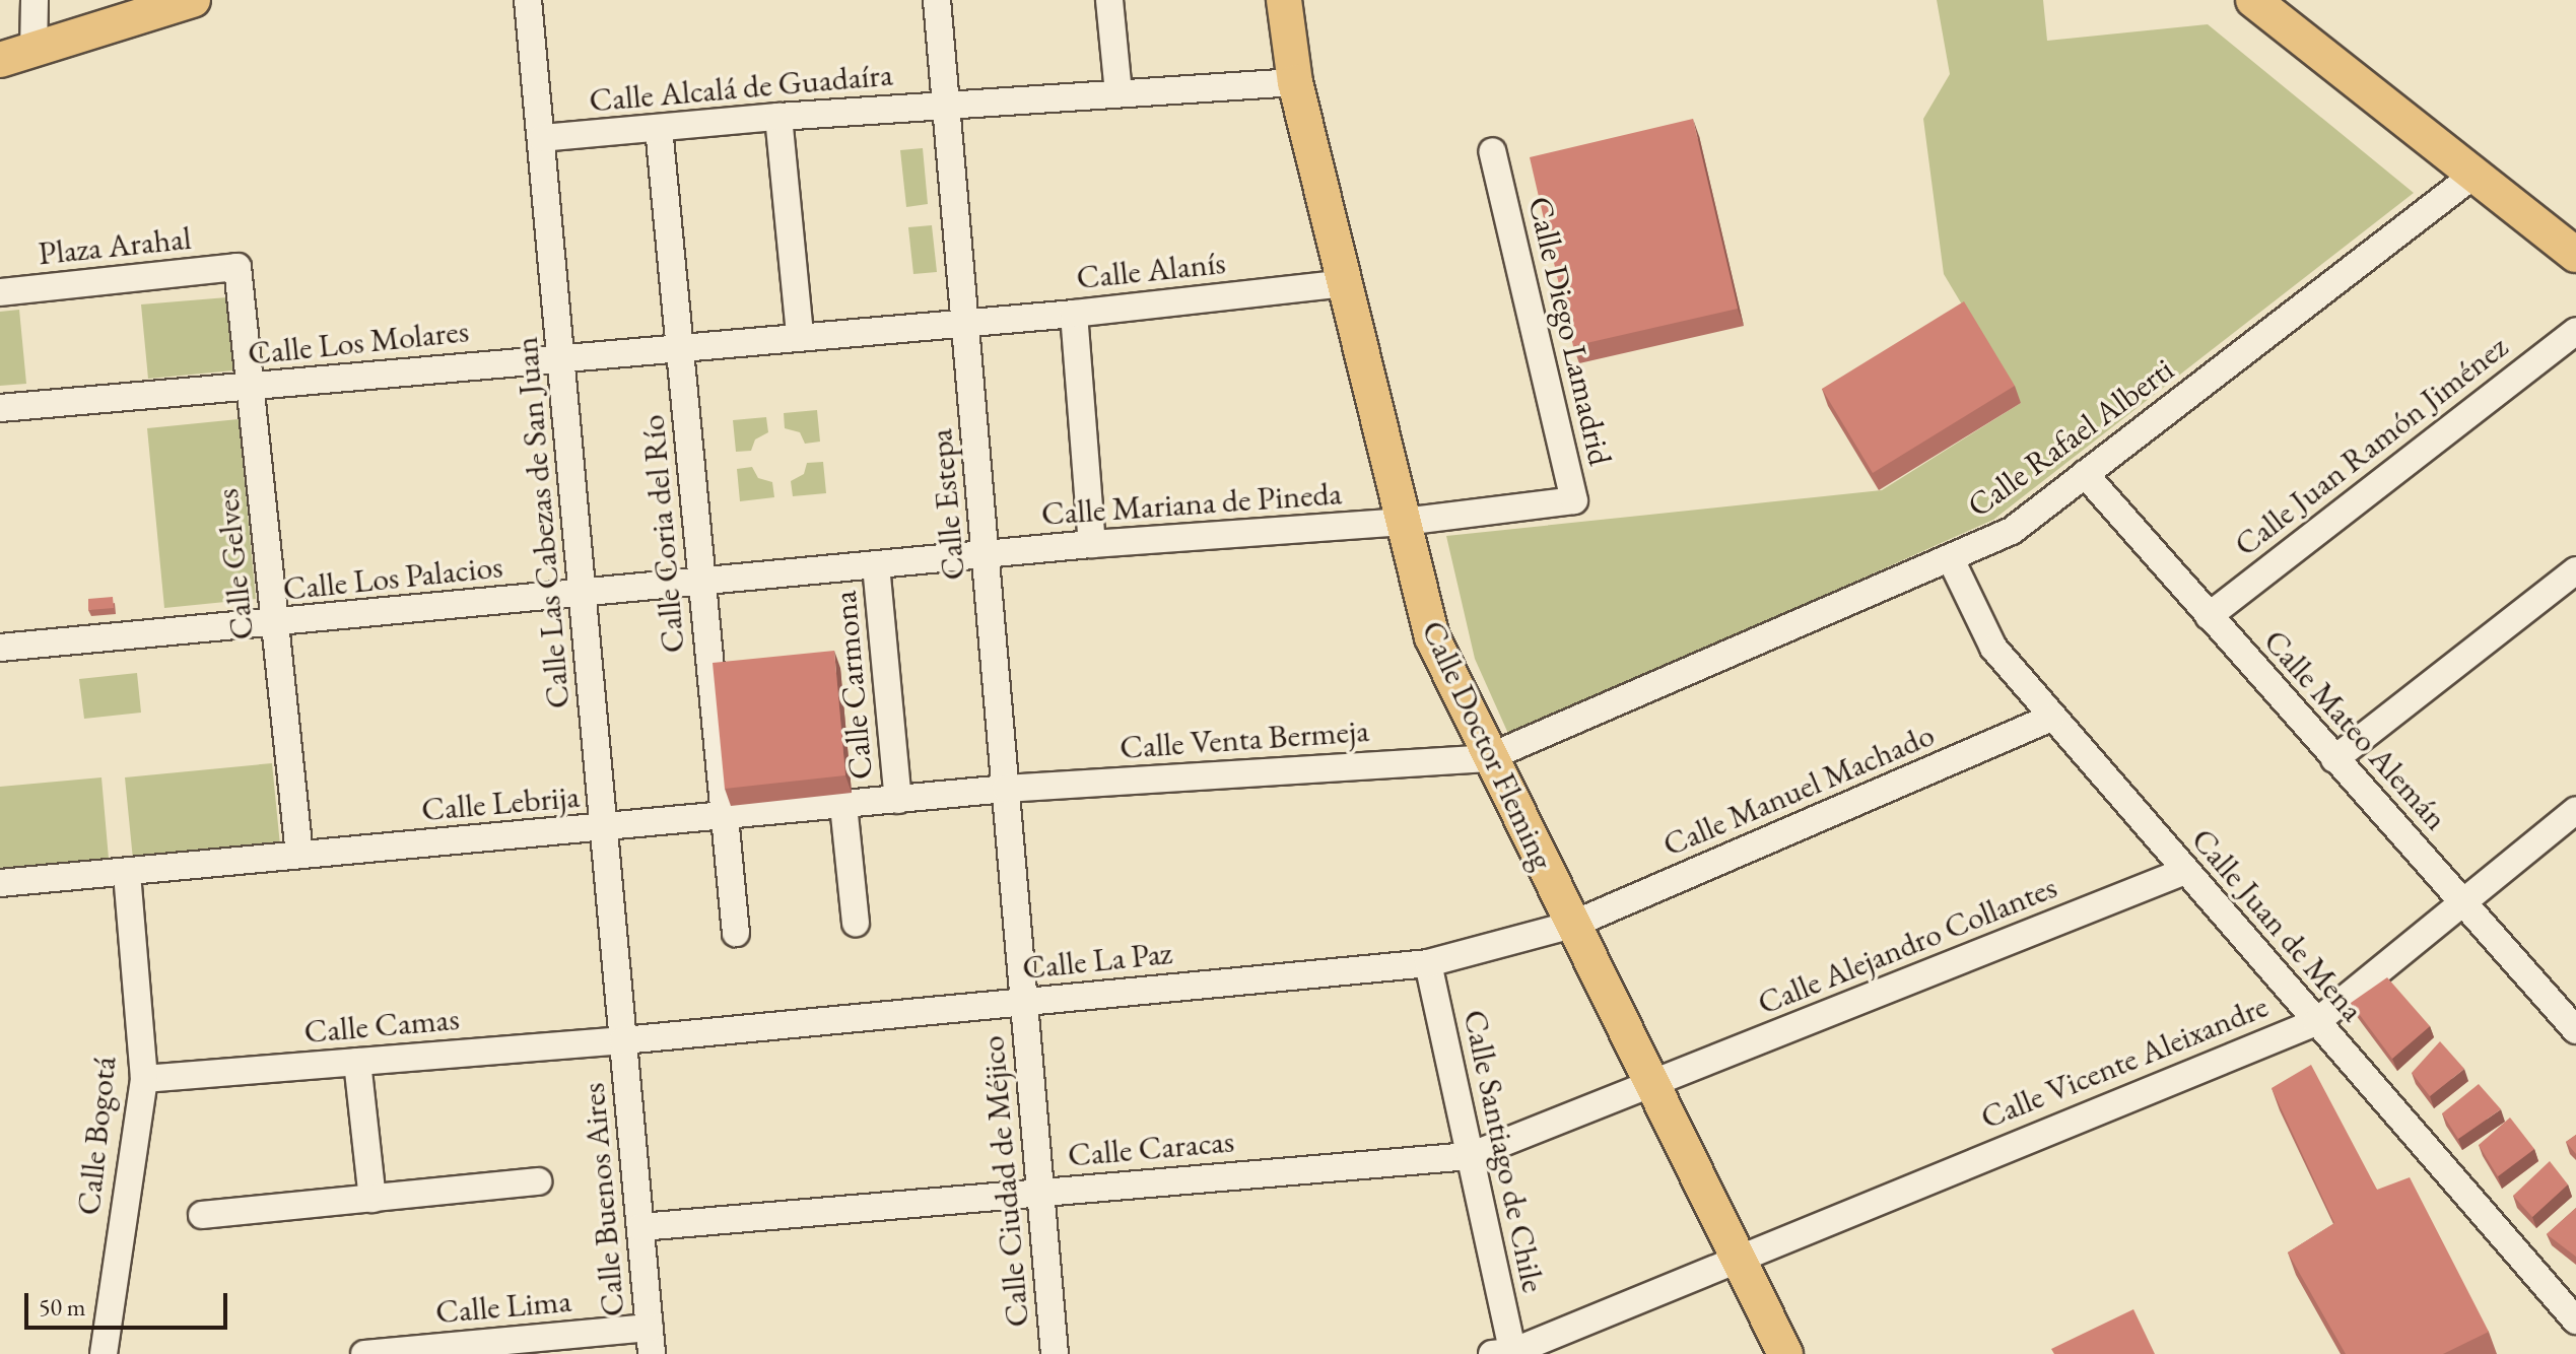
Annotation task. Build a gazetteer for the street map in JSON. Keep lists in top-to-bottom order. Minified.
{"streets":{"main road":["Calle Doctor Fleming"],"street":["Calle Alcalá de Guadaíra","Plaza Arahal","Calle Alanís","Calle Diego Lamadrid","Calle Los Molares","Calle Rafael Alberti","Calle Juan Ramón Jiménez","Calle Mariana de Pineda","Calle Estepa","Calle Las Cabezas de San Juan","Calle Coria del Río","Calle Gelves","Calle Los Palacios","Calle Carmona","Calle Mateo Alemán","Calle Venta Bermeja","Calle Manuel Machado","Calle Lebrija","Calle Juan de Mena","Calle Alejandro Collantes","Calle La Paz","Calle Camas","Calle Vicente Aleixandre","Calle Bogotá","Calle Caracas","Calle Santiago de Chile","Calle Ciudad de Méjico","Calle Buenos Aires","Calle Lima"]},"crossings":[["Calle Alcalá de Guadaíra","Calle Estepa"],["Calle Alcalá de Guadaíra","Calle Las Cabezas de San Juan"],["Calle Alcalá de Guadaíra","Calle Coria del Río"],["Calle Alcalá de Guadaíra","Calle Doctor Fleming"],["Plaza Arahal","Calle Gelves"],["Calle Alanís","Calle Los Molares"],["Calle Alanís","Calle Estepa"],["Calle Alanís","Calle Doctor Fleming"],["Calle Diego Lamadrid","Calle Mariana de Pineda"],["Calle Diego Lamadrid","Calle Doctor Fleming"],["Calle Los Molares","Calle Estepa"],["Calle Los Molares","Calle Las Cabezas de San Juan"],["Calle Los Molares","Calle Coria del Río"],["Calle Los Molares","Calle Gelves"],["Calle Rafael Alberti","Calle Mateo Alemán"],["Calle Rafael Alberti","Calle Venta Bermeja"],["Calle Rafael Alberti","Calle Doctor Fleming"],["Calle Rafael Alberti","Calle Juan de Mena"],["Calle Juan Ramón Jiménez","Calle Mateo Alemán"],["Calle Mariana de Pineda","Calle Estepa"],["Calle Mariana de Pineda","Calle Los Palacios"],["Calle Mariana de Pineda","Calle Doctor Fleming"],["Calle Estepa","Calle Los Palacios"],["Calle Estepa","Calle Venta Bermeja"],["Calle Estepa","Calle Lebrija"],["Calle Estepa","Calle La Paz"],["Calle Estepa","Calle Ciudad de Méjico"],["Calle Las Cabezas de San Juan","Calle Los Palacios"],["Calle Las Cabezas de San Juan","Calle Lebrija"],["Calle Las Cabezas de San Juan","Calle La Paz"],["Calle Las Cabezas de San Juan","Calle Camas"],["Calle Las Cabezas de San Juan","Calle Buenos Aires"],["Calle Coria del Río","Calle Los Palacios"],["Calle Coria del Río","Calle Lebrija"],["Calle Gelves","Calle Los Palacios"],["Calle Gelves","Calle Lebrija"],["Calle Los Palacios","Calle Carmona"],["Calle Carmona","Calle Lebrija"],["Calle Mateo Alemán","Calle Vicente Aleixandre"],["Calle Venta Bermeja","Calle Doctor Fleming"],["Calle Venta Bermeja","Calle Lebrija"],["Calle Doctor Fleming","Calle Manuel Machado"],["Calle Doctor Fleming","Calle Alejandro Collantes"],["Calle Doctor Fleming","Calle La Paz"],["Calle Doctor Fleming","Calle Vicente Aleixandre"],["Calle Doctor Fleming","Calle Caracas"],["Calle Manuel Machado","Calle Juan de Mena"],["Calle Manuel Machado","Calle La Paz"],["Calle Lebrija","Calle Bogotá"],["Calle Juan de Mena","Calle Alejandro Collantes"],["Calle Juan de Mena","Calle Vicente Aleixandre"],["Calle Alejandro Collantes","Calle Caracas"],["Calle La Paz","Calle Camas"],["Calle La Paz","Calle Santiago de Chile"],["Calle La Paz","Calle Ciudad de Méjico"],["Calle La Paz","Calle Buenos Aires"],["Calle Camas","Calle Bogotá"],["Calle Camas","Calle Buenos Aires"],["Calle Vicente Aleixandre","Calle Santiago de Chile"],["Calle Caracas","Calle Santiago de Chile"],["Calle Caracas","Calle Ciudad de Méjico"],["Calle Caracas","Calle Buenos Aires"],["Calle Buenos Aires","Calle Lima"]],"scale_bar":"50 m"}
